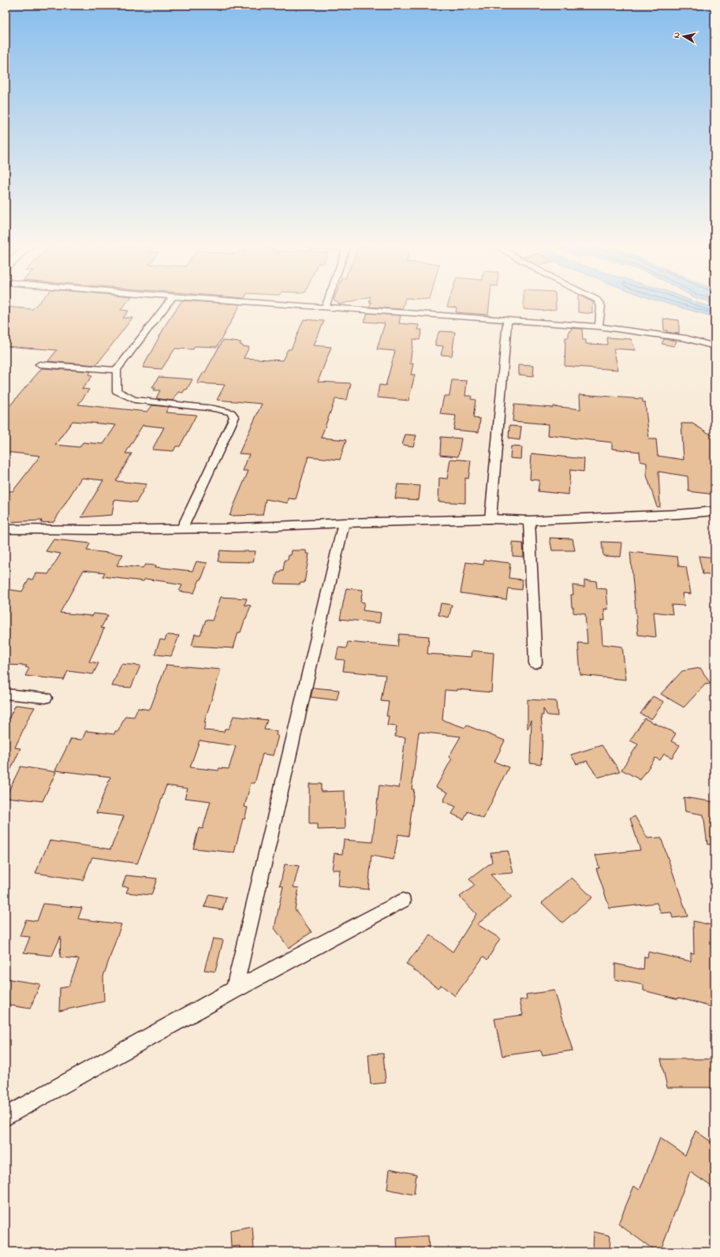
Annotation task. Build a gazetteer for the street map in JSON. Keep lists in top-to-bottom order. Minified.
{"north":"left"}
